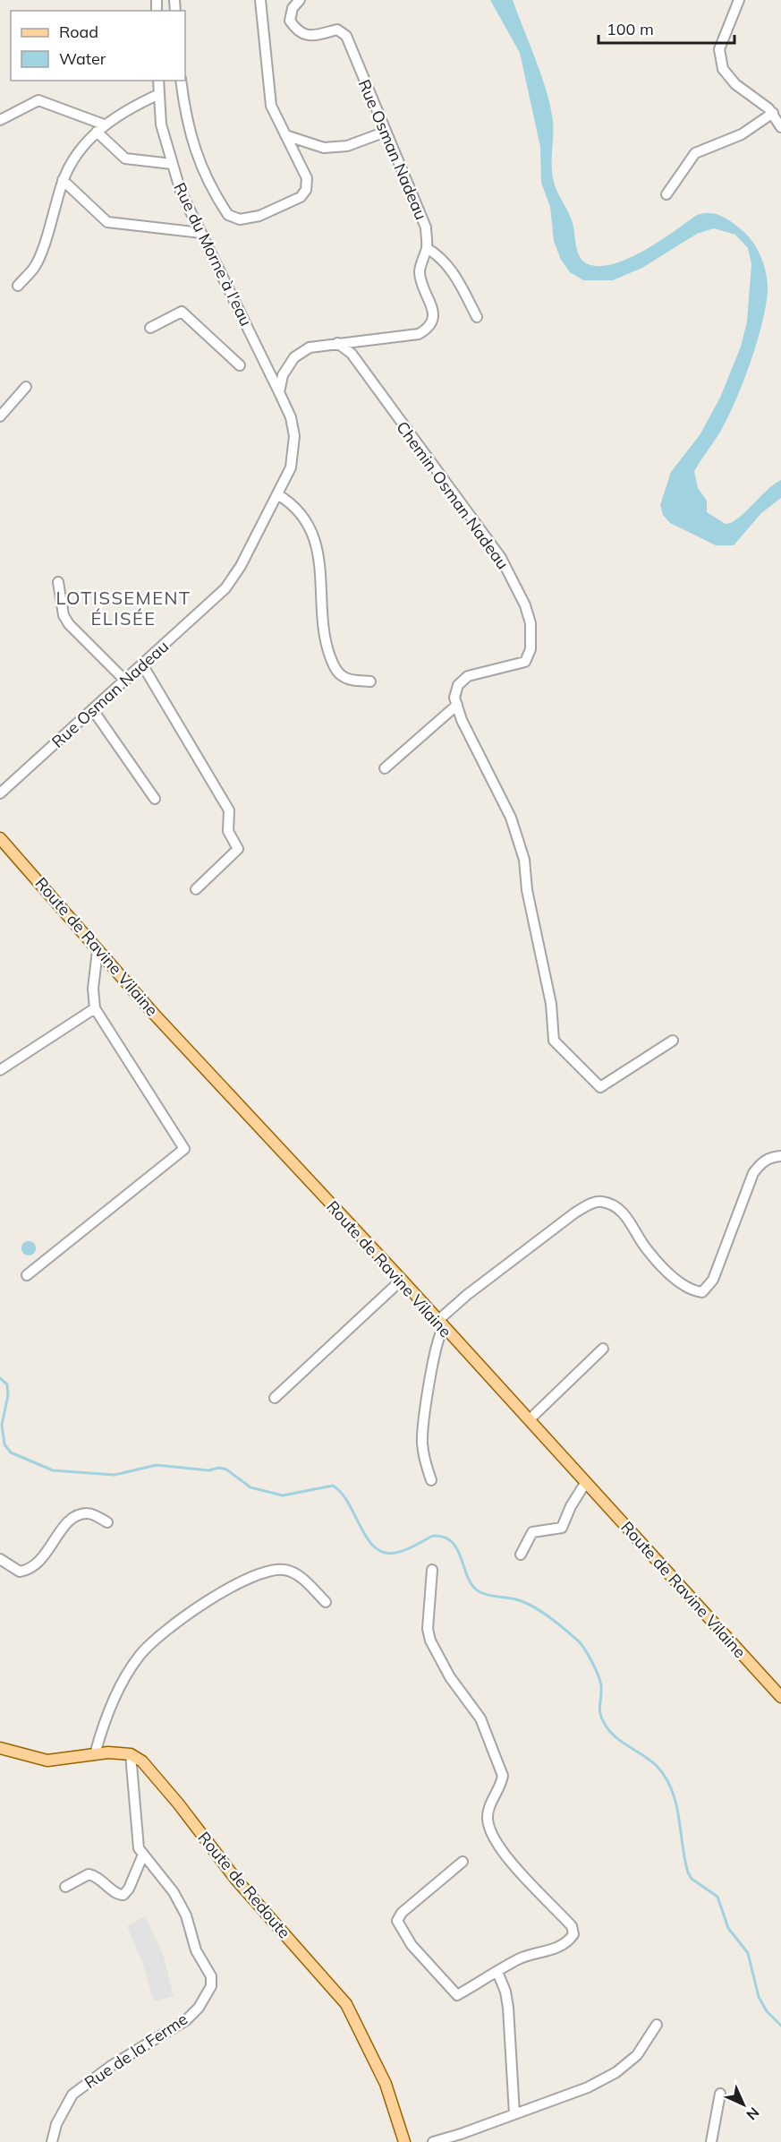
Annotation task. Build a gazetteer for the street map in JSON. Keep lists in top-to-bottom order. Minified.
{"streets":{"main road":["Route de Ravine Vilaine","Route de Redoute"],"street":["Rue Osman Nadeau","Rue du Morne à l'eau","Chemin Osman Nadeau","Rue de la Ferme"]},"crossings":[["Rue Osman Nadeau","Rue du Morne à l'eau"],["Rue Osman Nadeau","Chemin Osman Nadeau"],["Route de Redoute","Rue de la Ferme"]],"districts":["LOTISSEMENT ÉLISÉE"],"legend":["Road","Water"],"scale_bar":"100 m","north":"bottom right"}
